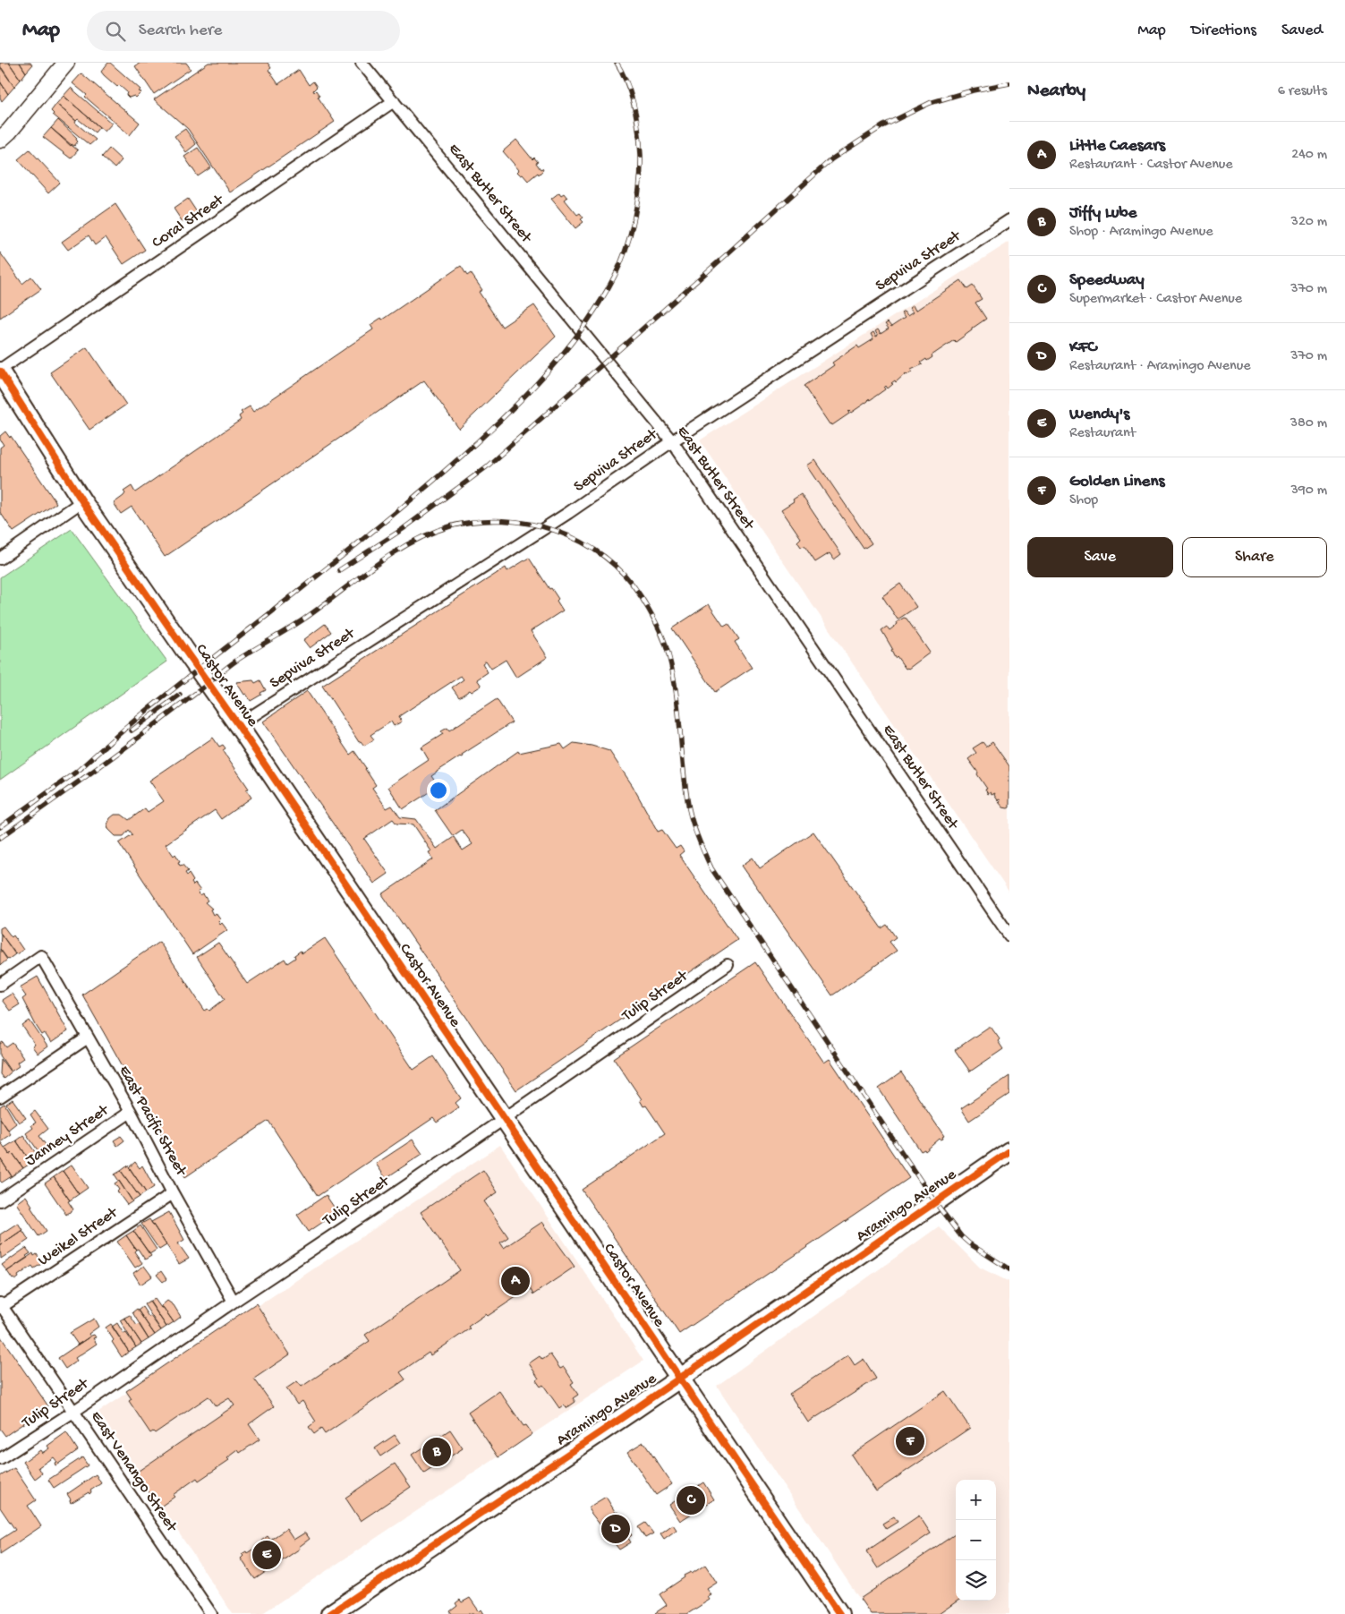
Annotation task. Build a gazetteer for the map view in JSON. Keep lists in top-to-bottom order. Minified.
{"streets":{"main road":["Castor Avenue","Aramingo Avenue"],"street":["East Butler Street","Coral Street","Sepviva Street","Tulip Street","East Pacific Street","Janney Street","Weikel Street","East Venango Street"]},"crossings":[["East Butler Street","Coral Street"],["East Butler Street","Sepviva Street"],["Coral Street","Castor Avenue"],["Sepviva Street","Castor Avenue"],["Castor Avenue","Tulip Street"],["Castor Avenue","Aramingo Avenue"],["Tulip Street","East Pacific Street"],["Tulip Street","East Venango Street"],["East Pacific Street","Janney Street"],["East Pacific Street","Weikel Street"],["Weikel Street","East Venango Street"]],"page":{"header":"Map","search":"Search here","nav":["Map","Directions","Saved"],"heading":["Nearby","6 results"],"list":[{"mark":"A","name":"Little Caesars","note":"Restaurant · Castor Avenue","value":"240 m"},{"mark":"B","name":"Jiffy Lube","note":"Shop · Aramingo Avenue","value":"320 m"},{"mark":"C","name":"Speedway","note":"Supermarket · Castor Avenue","value":"370 m"},{"mark":"D","name":"KFC","note":"Restaurant · Aramingo Avenue","value":"370 m"},{"mark":"E","name":"Wendy's","note":"Restaurant","value":"380 m"},{"mark":"F","name":"Golden Linens","note":"Shop","value":"390 m"}],"buttons":["Save","Share"],"pins":["A","F","B","C","D","E"],"map_buttons":["+","−"]}}
